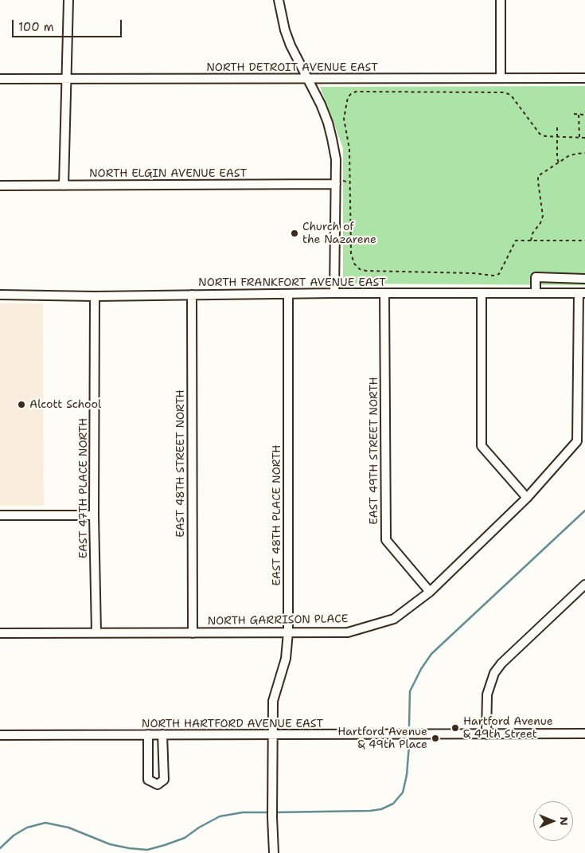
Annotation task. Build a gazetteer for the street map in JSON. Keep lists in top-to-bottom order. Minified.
{"streets":{"street":["NORTH DETROIT AVENUE EAST","NORTH ELGIN AVENUE EAST","NORTH FRANKFORT AVENUE EAST","EAST 49TH STREET NORTH","EAST 48TH STREET NORTH","EAST 47TH PLACE NORTH","EAST 48TH PLACE NORTH","NORTH GARRISON PLACE","NORTH HARTFORD AVENUE EAST"]},"crossings":[["NORTH FRANKFORT AVENUE EAST","EAST 49TH STREET NORTH"],["NORTH FRANKFORT AVENUE EAST","EAST 48TH STREET NORTH"],["NORTH FRANKFORT AVENUE EAST","EAST 47TH PLACE NORTH"],["NORTH FRANKFORT AVENUE EAST","EAST 48TH PLACE NORTH"],["EAST 49TH STREET NORTH","NORTH GARRISON PLACE"],["EAST 48TH STREET NORTH","NORTH GARRISON PLACE"],["EAST 47TH PLACE NORTH","NORTH GARRISON PLACE"],["EAST 48TH PLACE NORTH","NORTH GARRISON PLACE"],["EAST 48TH PLACE NORTH","NORTH HARTFORD AVENUE EAST"]],"places":["Church of the Nazarene","Alcott School","Hartford Avenue & 49th Street","Hartford Avenue & 49th Place"],"scale_bar":"100 m","north":"right"}
